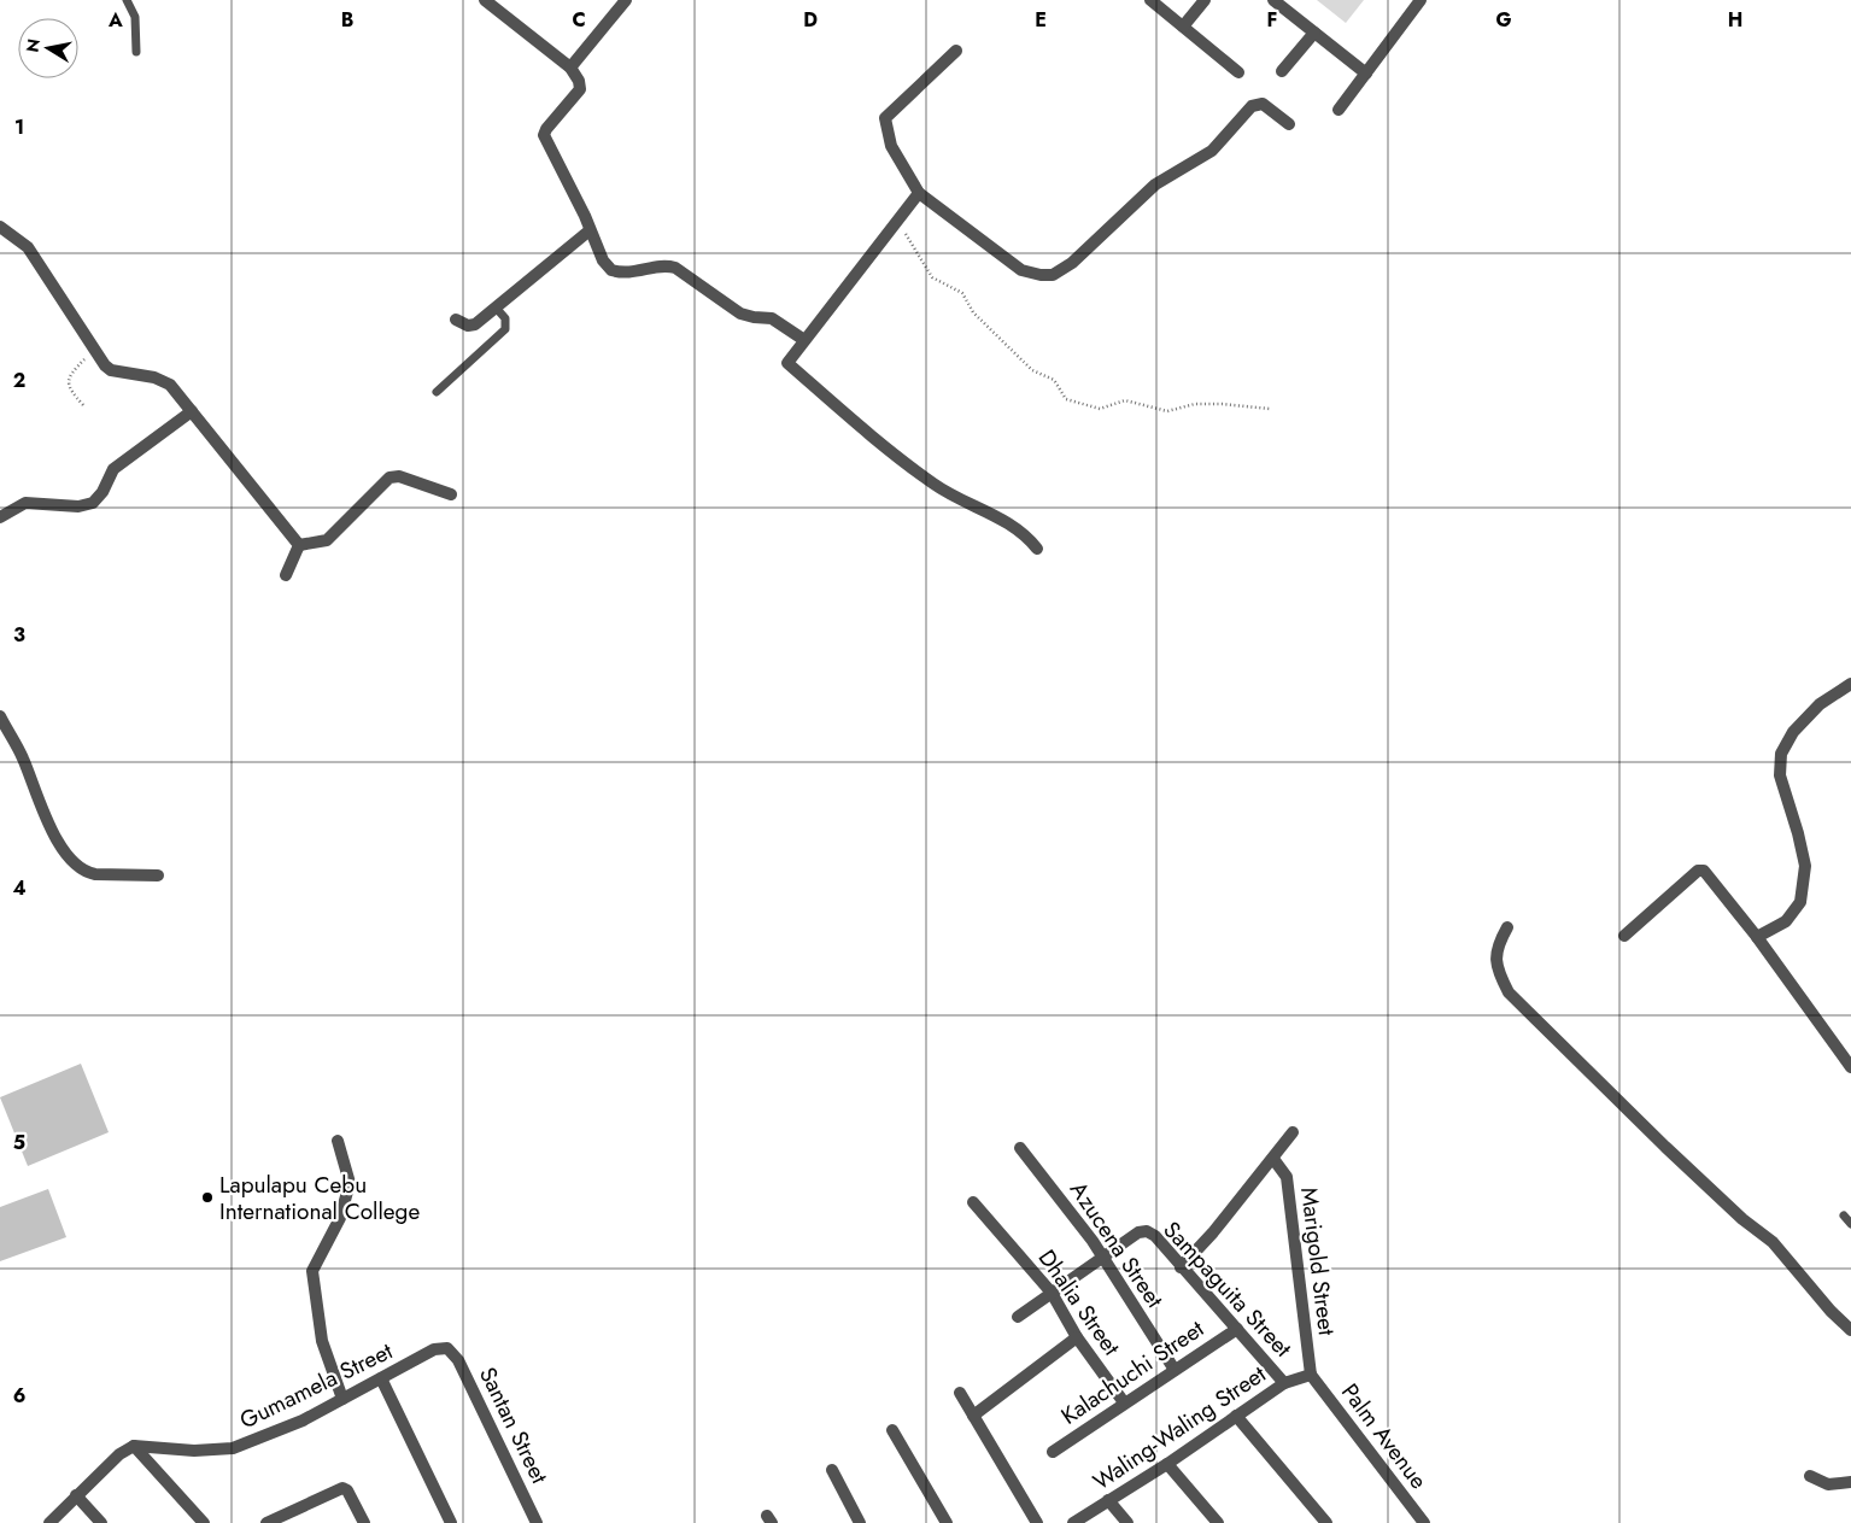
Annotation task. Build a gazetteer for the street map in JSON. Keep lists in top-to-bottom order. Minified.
{"streets":{"street":["Azucena Street","Marigold Street","Sampaguita Street","Dhalia Street","Kalachuchi Street","Gumamela Street","Santan Street","Waling-Waling Street","Palm Avenue"]},"crossings":[["Azucena Street","Sampaguita Street"],["Azucena Street","Kalachuchi Street"],["Marigold Street","Waling-Waling Street"],["Marigold Street","Palm Avenue"],["Sampaguita Street","Dhalia Street"],["Sampaguita Street","Kalachuchi Street"],["Sampaguita Street","Waling-Waling Street"],["Dhalia Street","Kalachuchi Street"],["Gumamela Street","Santan Street"],["Waling-Waling Street","Palm Avenue"]],"places":["Lapulapu Cebu International College"],"north":"left","grid":{"columns":["A","B","C","D","E","F","G","H"],"rows":["1","2","3","4","5","6"]}}
